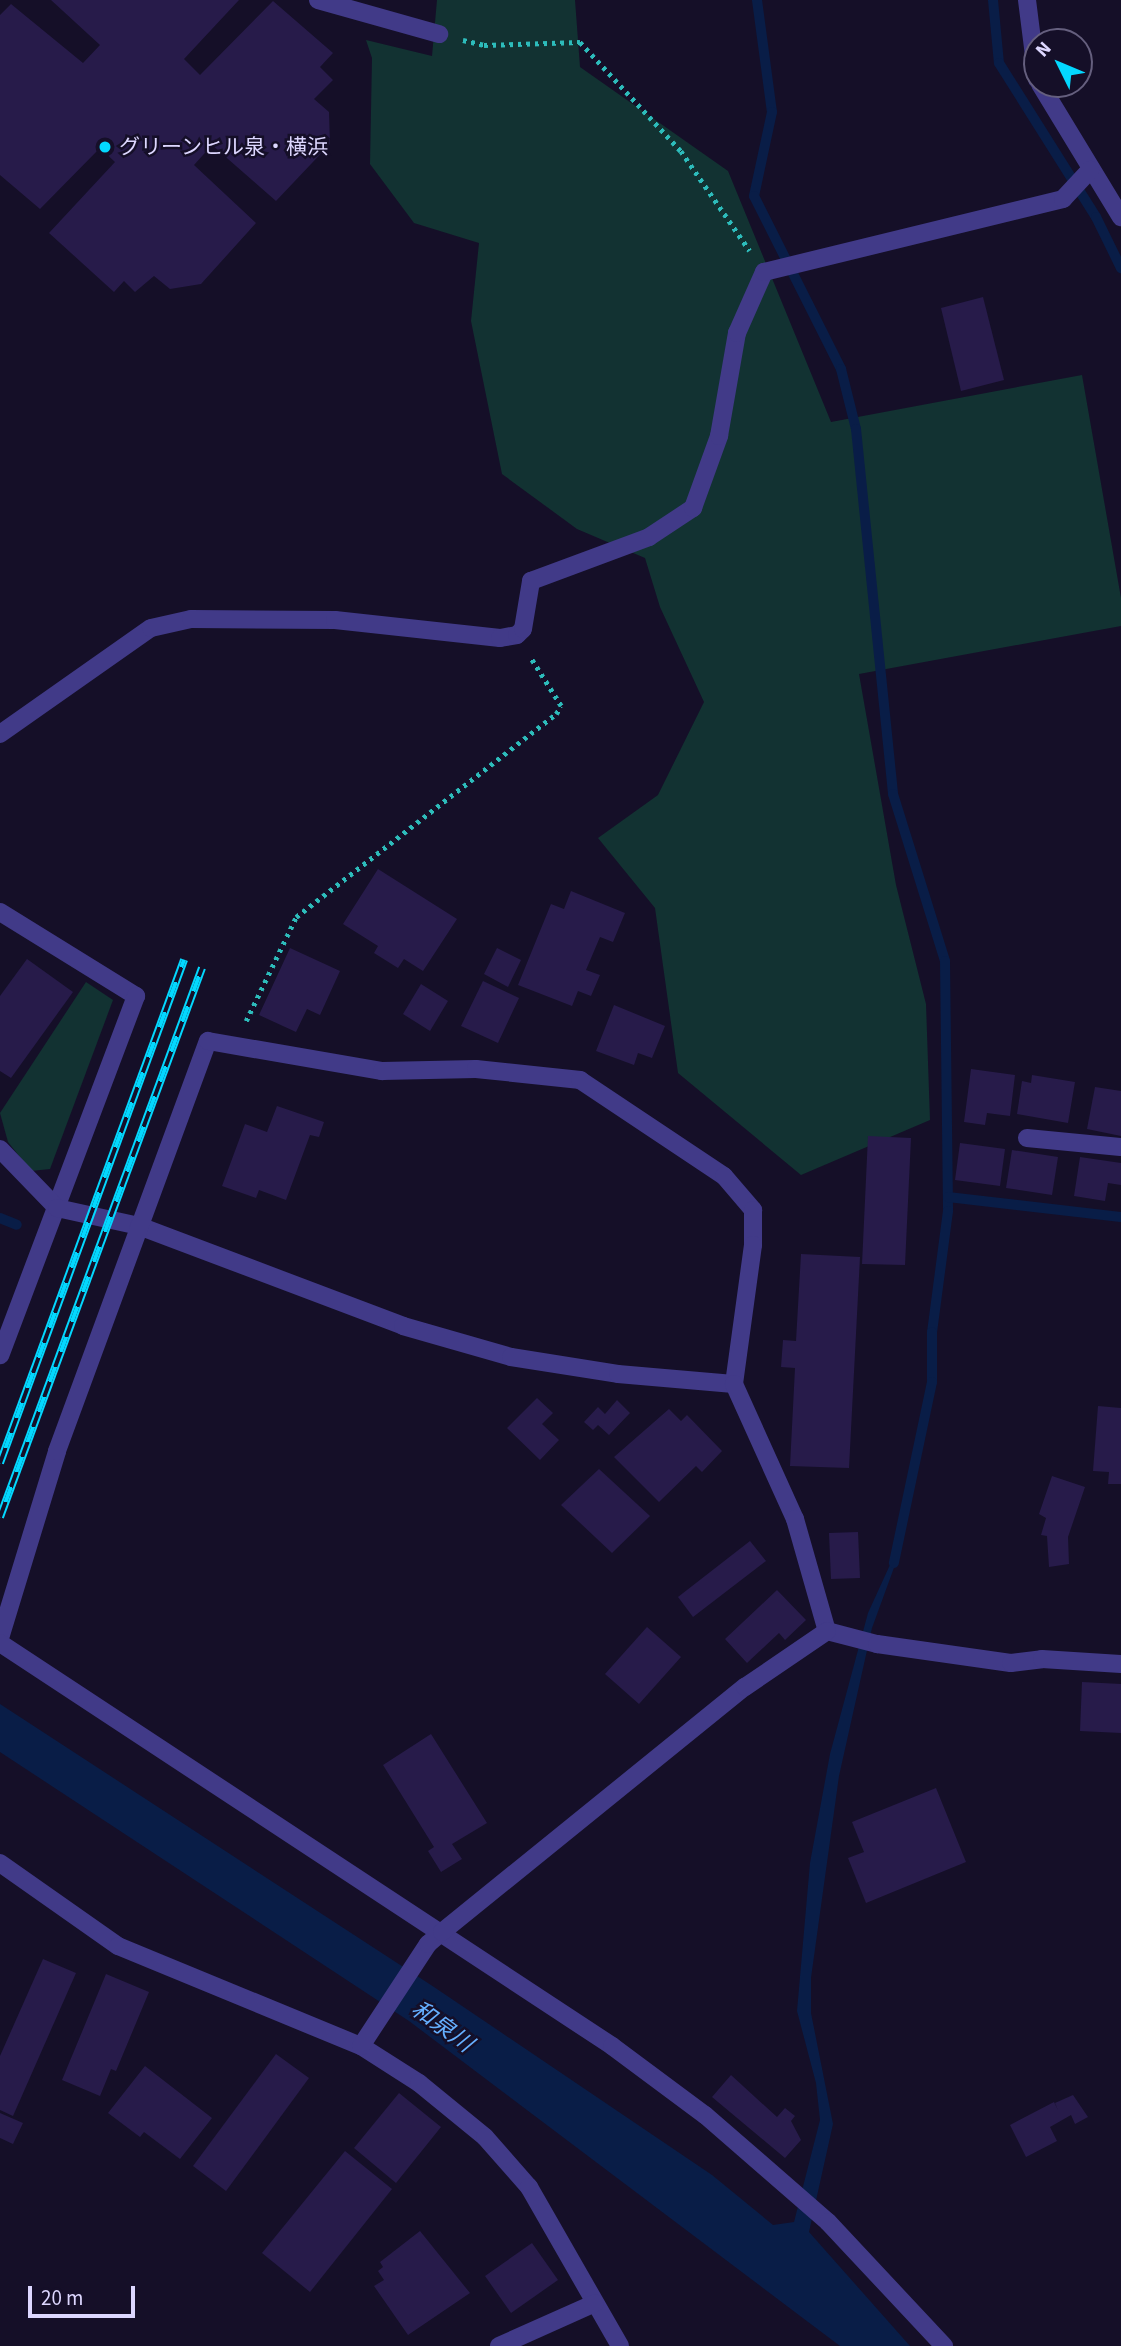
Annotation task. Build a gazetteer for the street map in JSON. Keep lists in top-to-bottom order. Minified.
{"water":["和泉川"],"places":["グリーンヒル泉・横浜"],"scale_bar":"20 m","north":"top left"}
